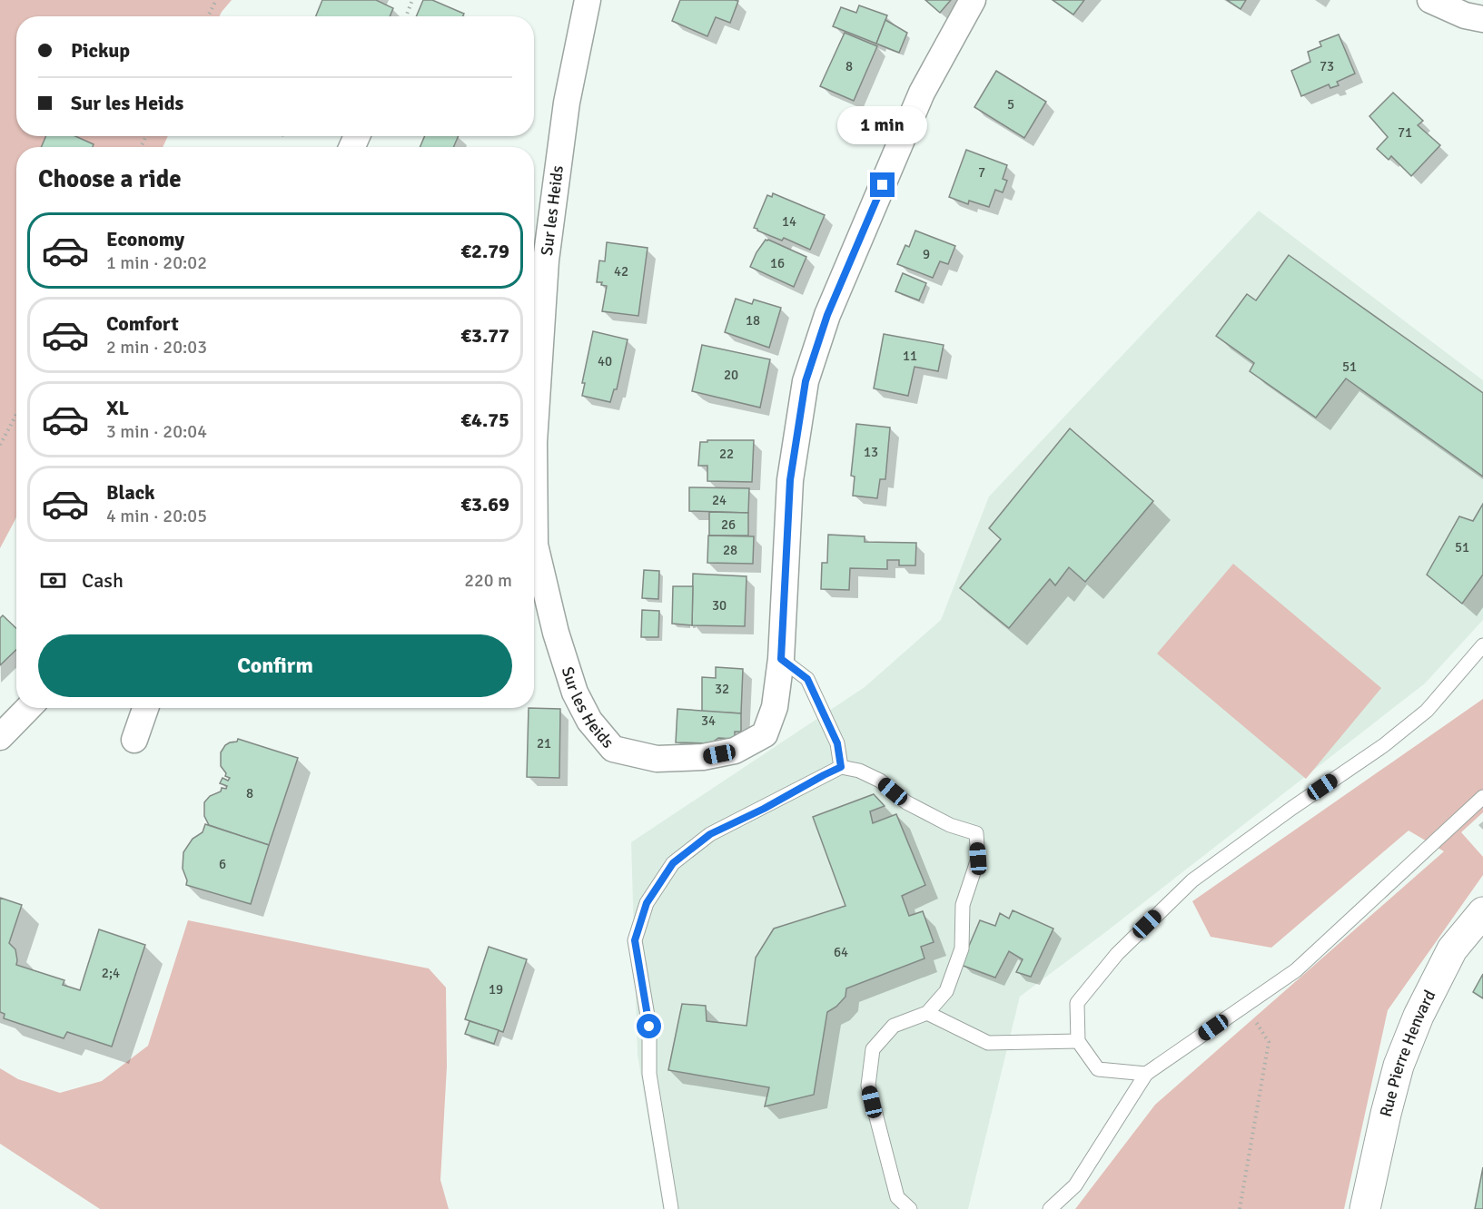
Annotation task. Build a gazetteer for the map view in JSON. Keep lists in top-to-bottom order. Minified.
{"streets":{"main road":["Rue Pierre Henvard"],"street":["Sur les Heids"]},"house_numbers":["8","73","5","71","7","14","9","16","42","18","11","40","51","20","13","22","24","26","51","28","30","32","34","21","8","6","64","2;4","19"],"page":{"banner":["Pickup","Sur les Heids"],"bubble":"1 min","heading":"Choose a ride","list":[{"name":"Economy","note":"1 min · 20:02","value":"€2.79"},{"name":"Comfort","note":"2 min · 20:03","value":"€3.77"},{"name":"XL","note":"3 min · 20:04","value":"€4.75"},{"name":"Black","note":"4 min · 20:05","value":"€3.69"}],"pay":["Cash","220 m"],"buttons":"Confirm"}}
